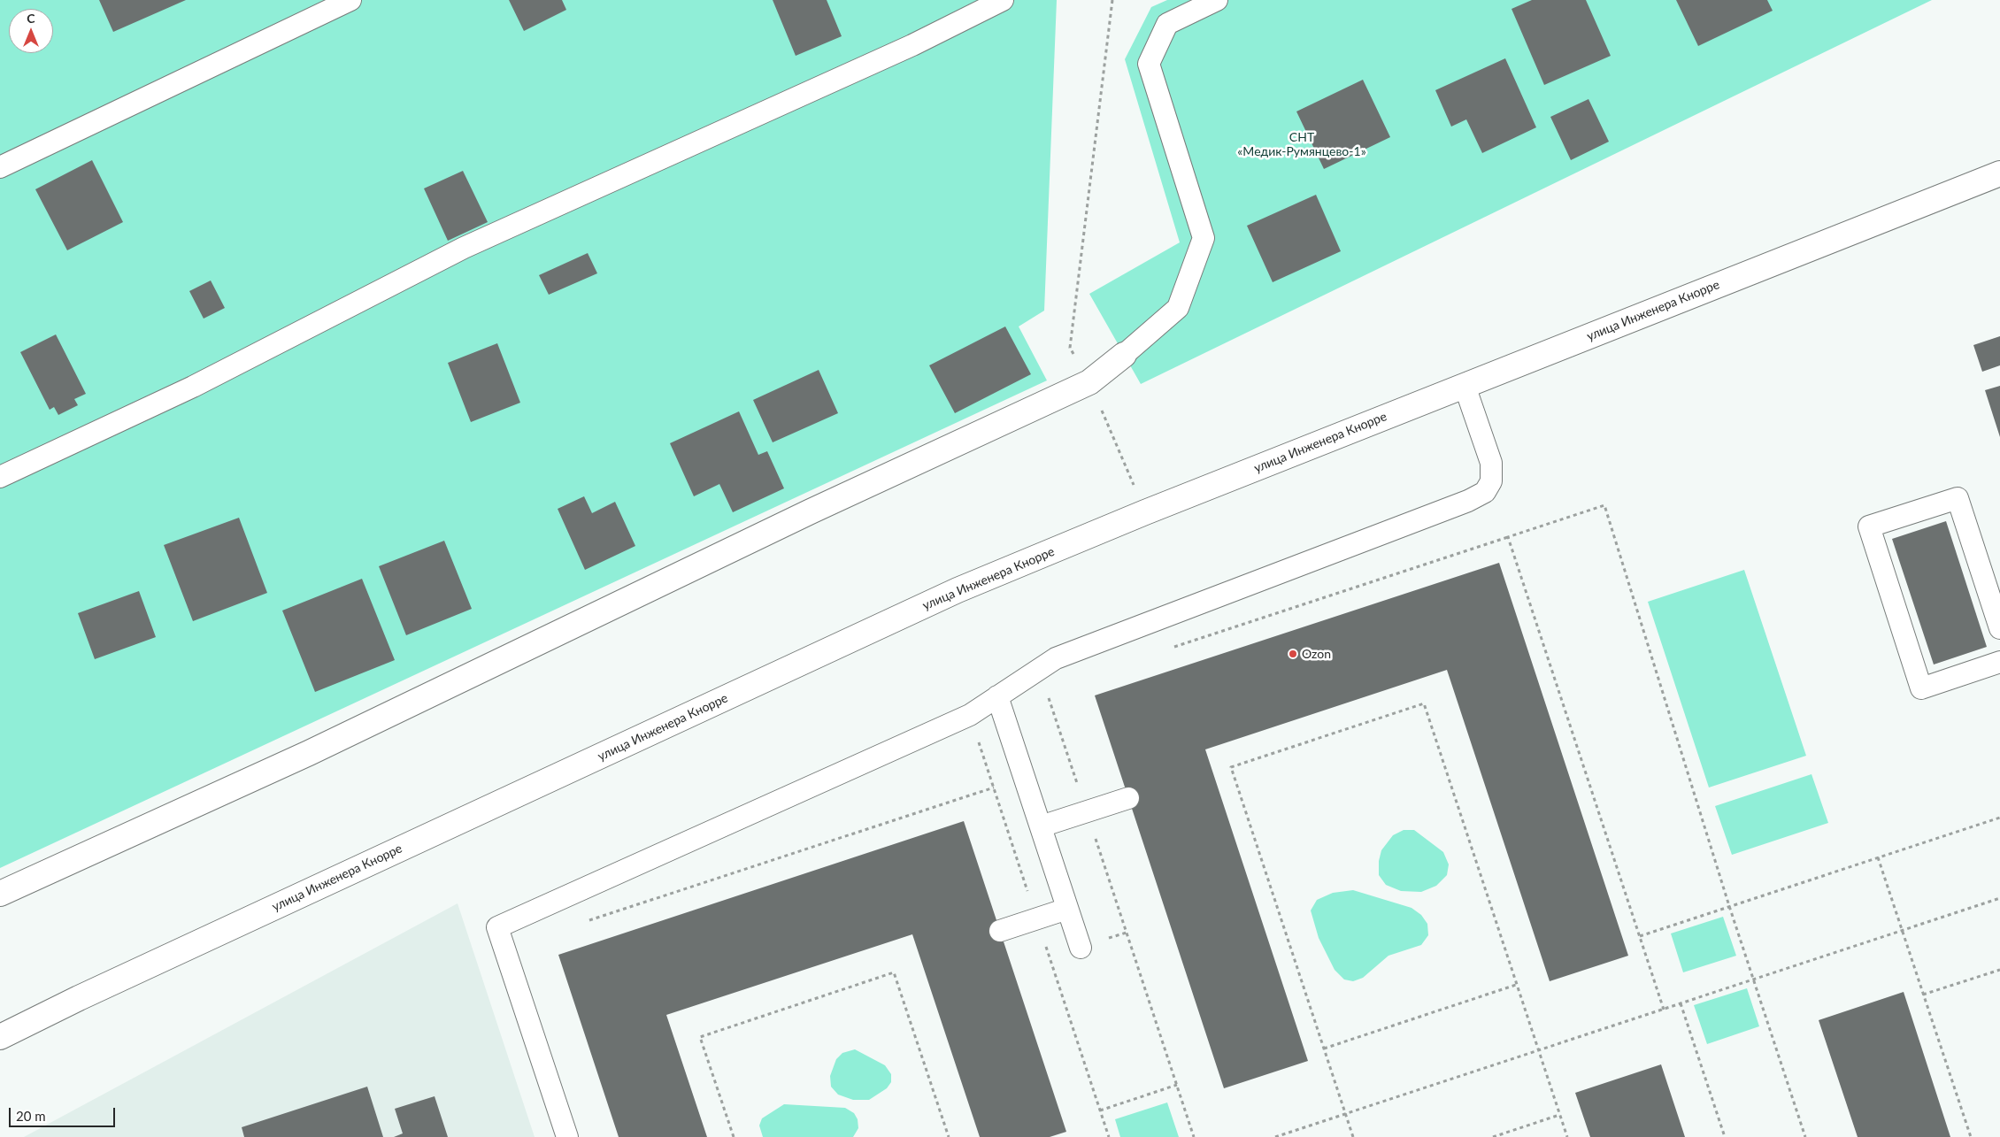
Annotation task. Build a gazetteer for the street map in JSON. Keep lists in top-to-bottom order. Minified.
{"streets":{"street":["улица Инженера Кнорре"]},"parks":["СНТ «Медик-Румянцево-1»"],"places":["Ozon"],"scale_bar":"20 m","north":"top"}
